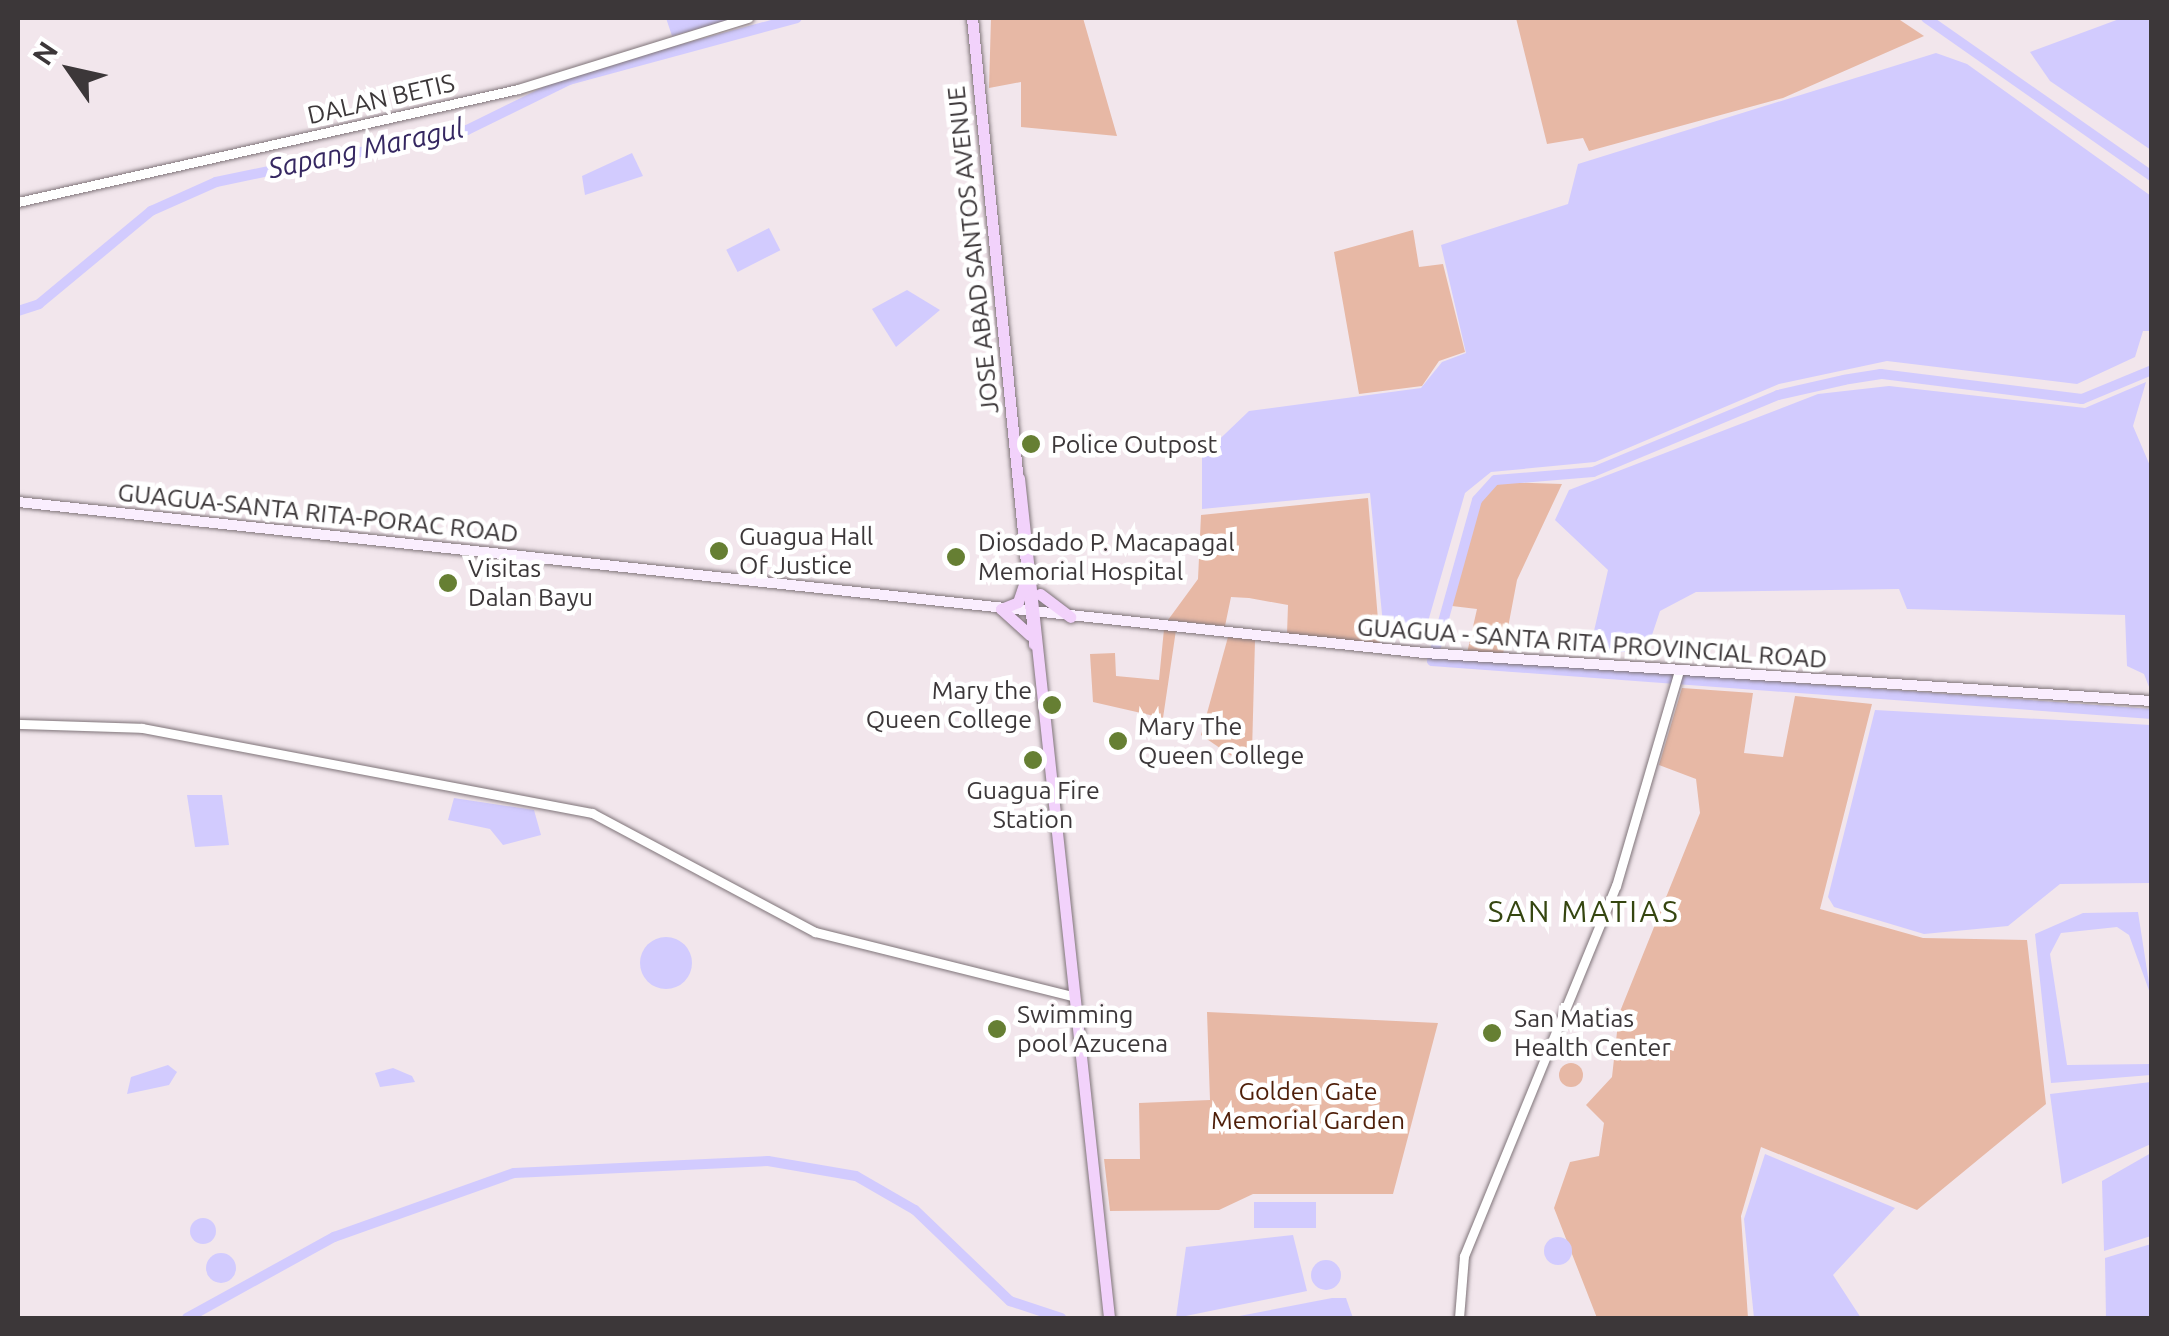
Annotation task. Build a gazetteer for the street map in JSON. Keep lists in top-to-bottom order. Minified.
{"streets":{"highway":["JOSE ABAD SANTOS AVENUE"],"main road":["GUAGUA-SANTA RITA-PORAC ROAD","GUAGUA - SANTA RITA PROVINCIAL ROAD"],"street":["DALAN BETIS"]},"crossings":[["JOSE ABAD SANTOS AVENUE","GUAGUA-SANTA RITA-PORAC ROAD"],["JOSE ABAD SANTOS AVENUE","GUAGUA - SANTA RITA PROVINCIAL ROAD"],["GUAGUA-SANTA RITA-PORAC ROAD","GUAGUA - SANTA RITA PROVINCIAL ROAD"]],"districts":["SAN MATIAS"],"water":["Sapang Maragul"],"parks":["Golden Gate Memorial Garden"],"places":["Police Outpost","Guagua Hall Of Justice","Diosdado P. Macapagal Memorial Hospital","Visitas Dalan Bayu","Mary the Queen College","Mary The Queen College","Guagua Fire Station","Swimming pool Azucena","San Matias Health Center"],"north":"top left"}
